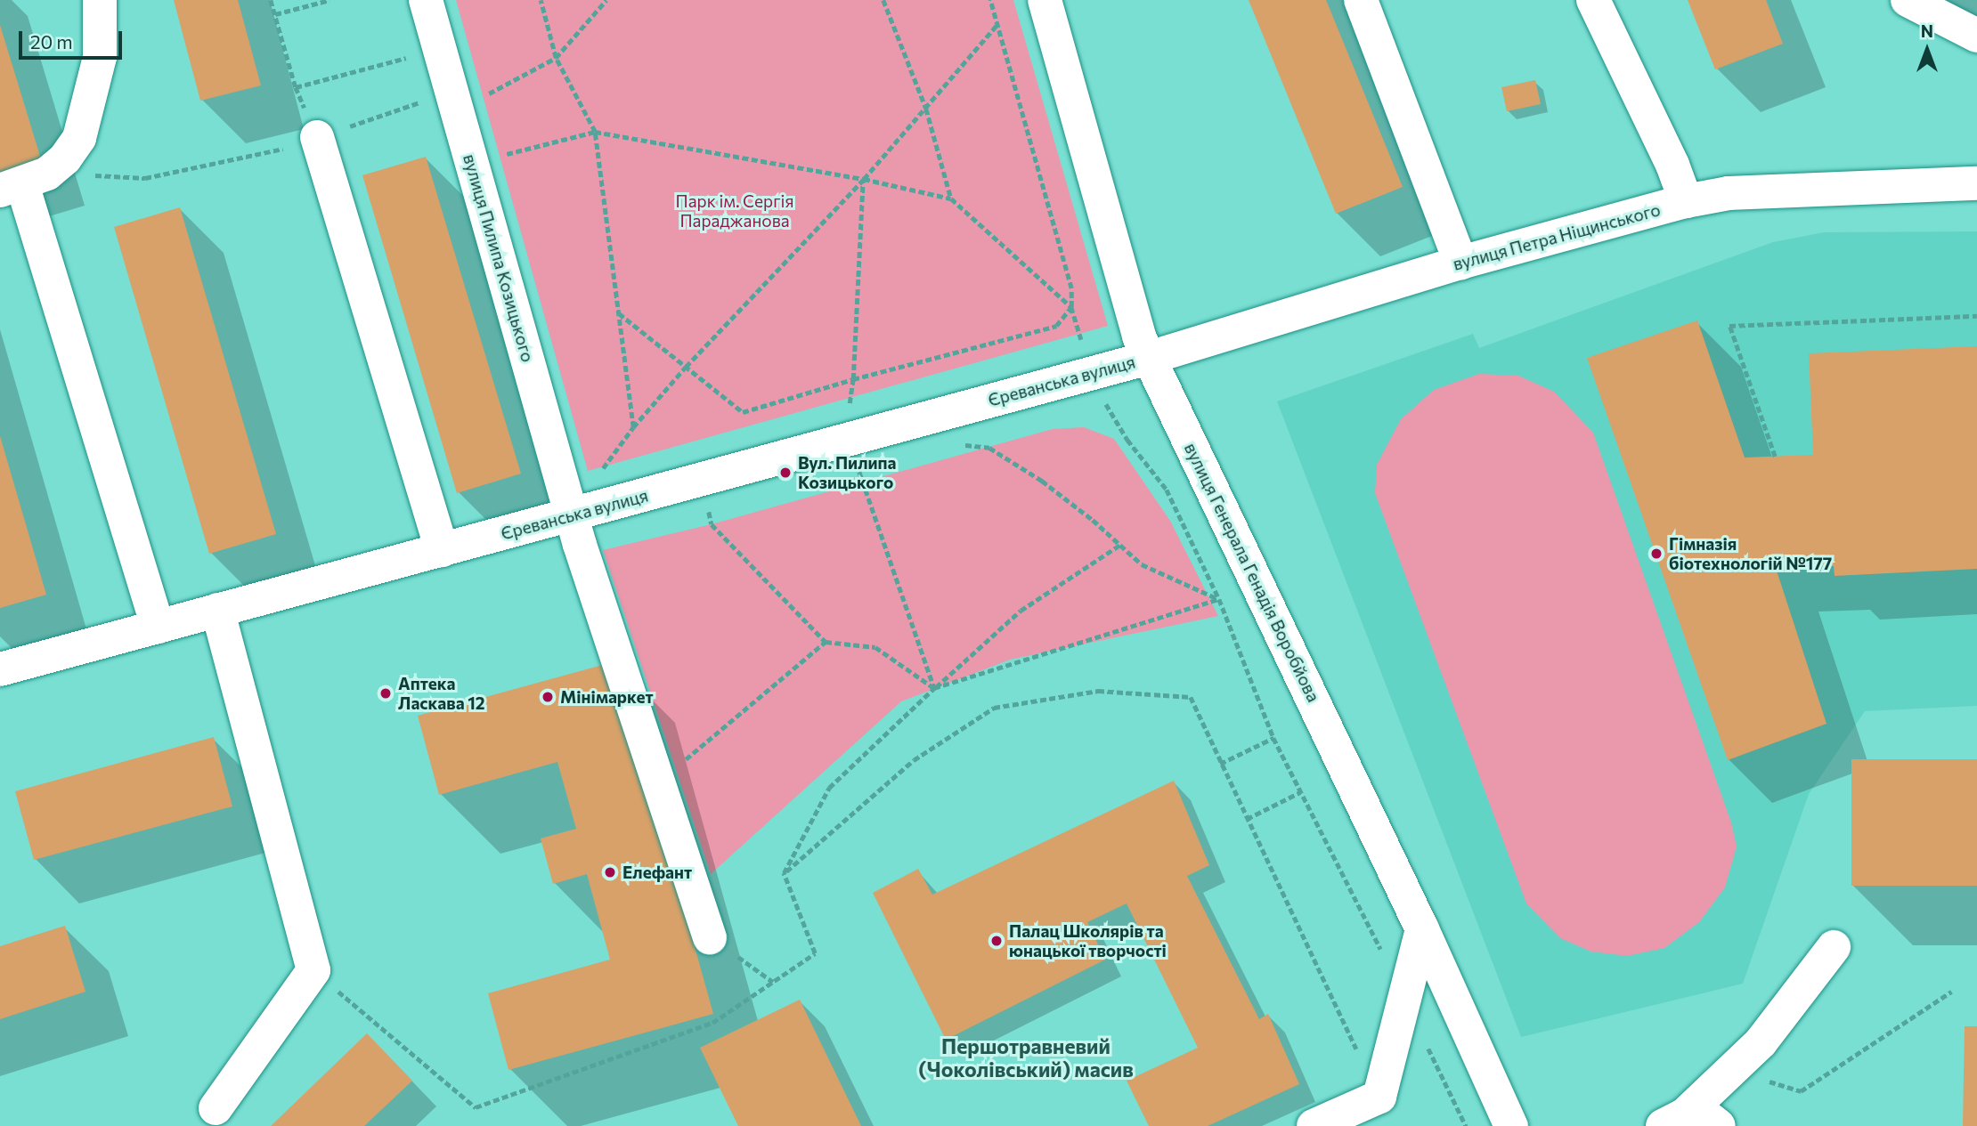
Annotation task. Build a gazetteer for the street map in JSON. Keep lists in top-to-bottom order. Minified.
{"streets":{"street":["вулиця Петра Ніщинського","вулиця Пилипа Козицького","Єреванська вулиця","вулиця Генерала Генадія Воробйова"]},"crossings":[["вулиця Петра Ніщинського","Єреванська вулиця"],["вулиця Петра Ніщинського","вулиця Генерала Генадія Воробйова"],["вулиця Пилипа Козицького","Єреванська вулиця"],["Єреванська вулиця","вулиця Генерала Генадія Воробйова"]],"districts":["Першотравневий (Чоколівський) масив"],"parks":["Парк ім. Сергія Параджанова"],"places":["Вул. Пилипа Козицького","Гімназія біотехнологій №177","Аптека Ласкава 12","Мінімаркет","Елефант","Палац Школярів та юнацької творчості"],"scale_bar":"20 m","north":"top"}
